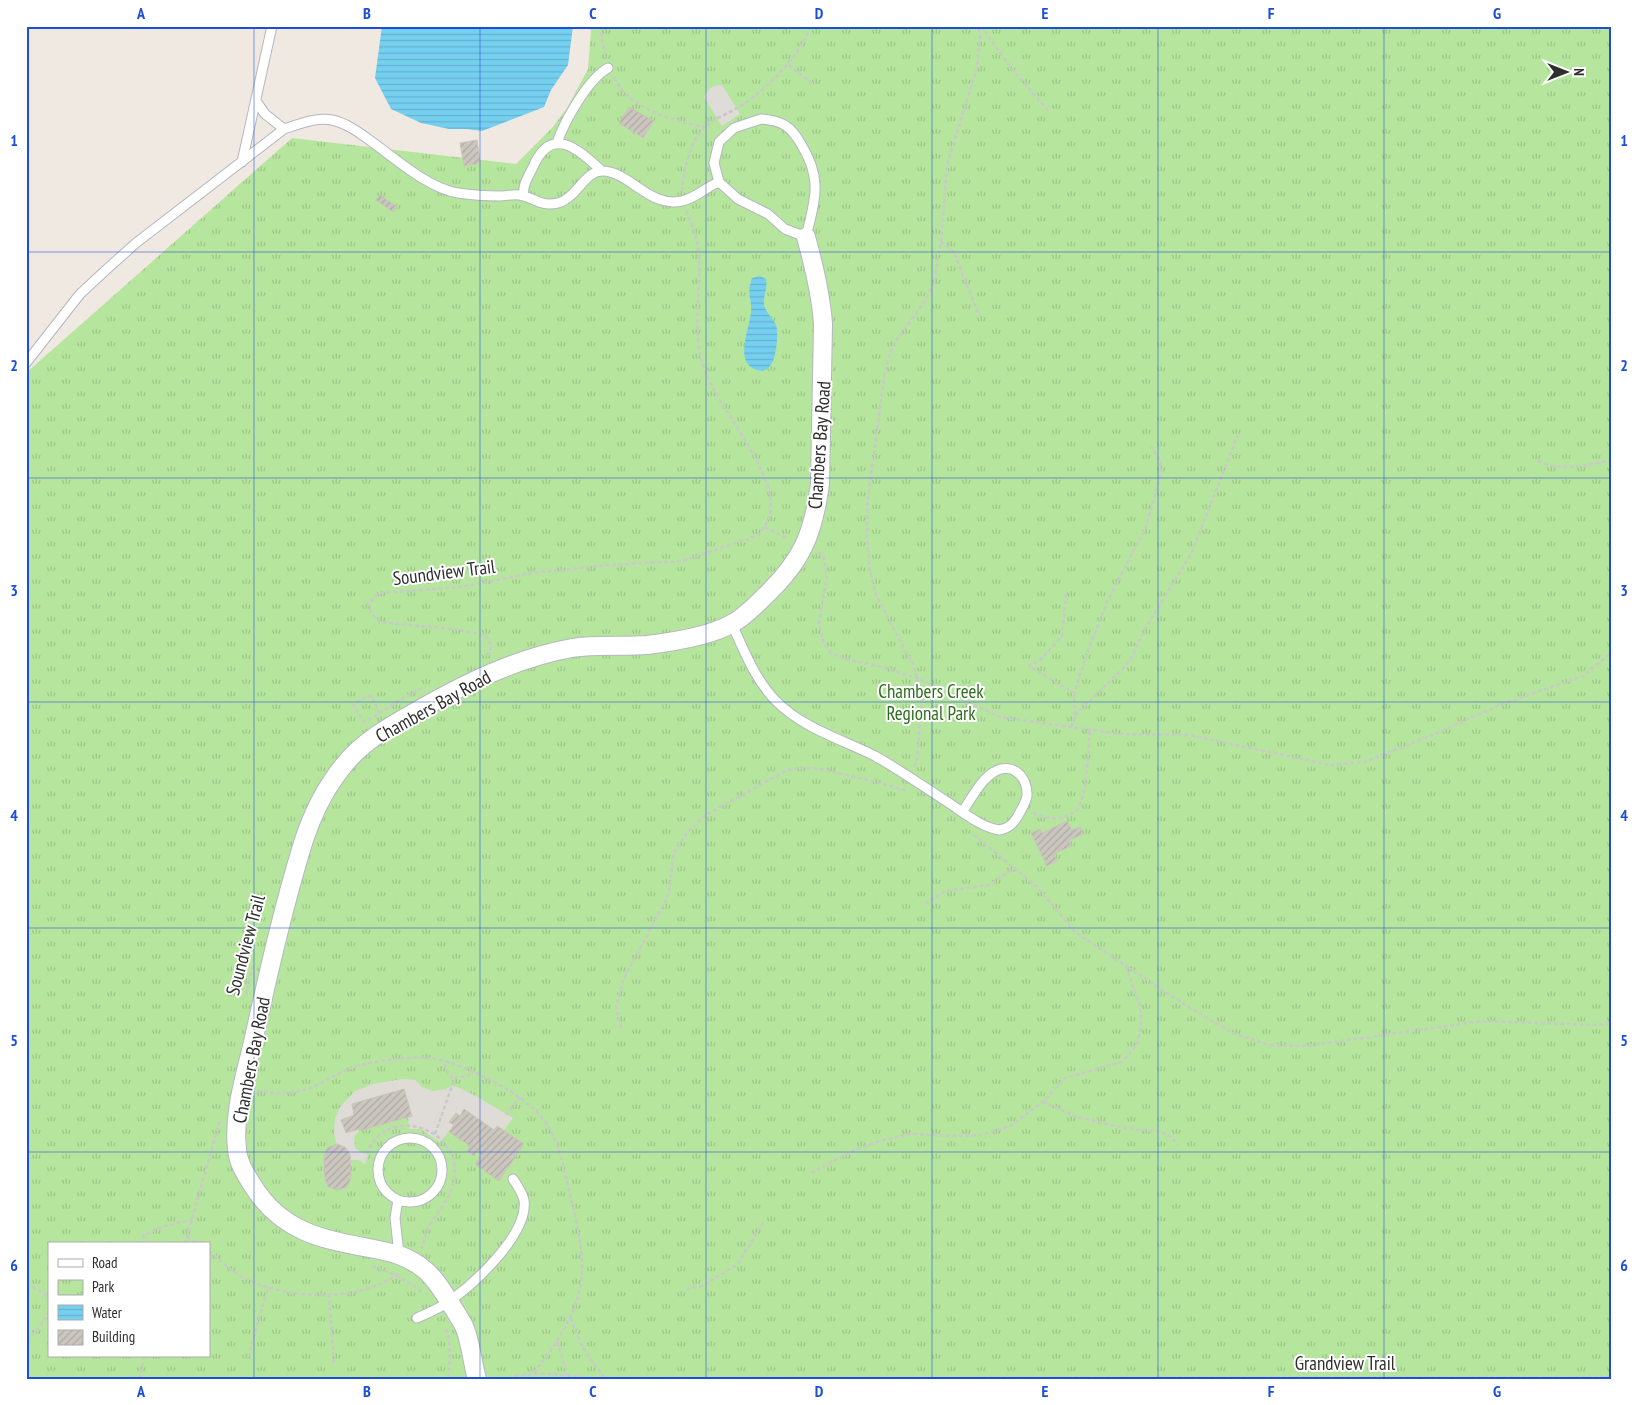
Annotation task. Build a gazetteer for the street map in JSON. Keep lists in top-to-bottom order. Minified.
{"streets":{"street":["Chambers Bay Road"],"path":["Soundview Trail","Grandview Trail"]},"parks":["Chambers Creek Regional Park"],"legend":["Road","Park","Water","Building"],"north":"right","grid":{"columns":["A","B","C","D","E","F","G"],"rows":["1","2","3","4","5","6"]}}
